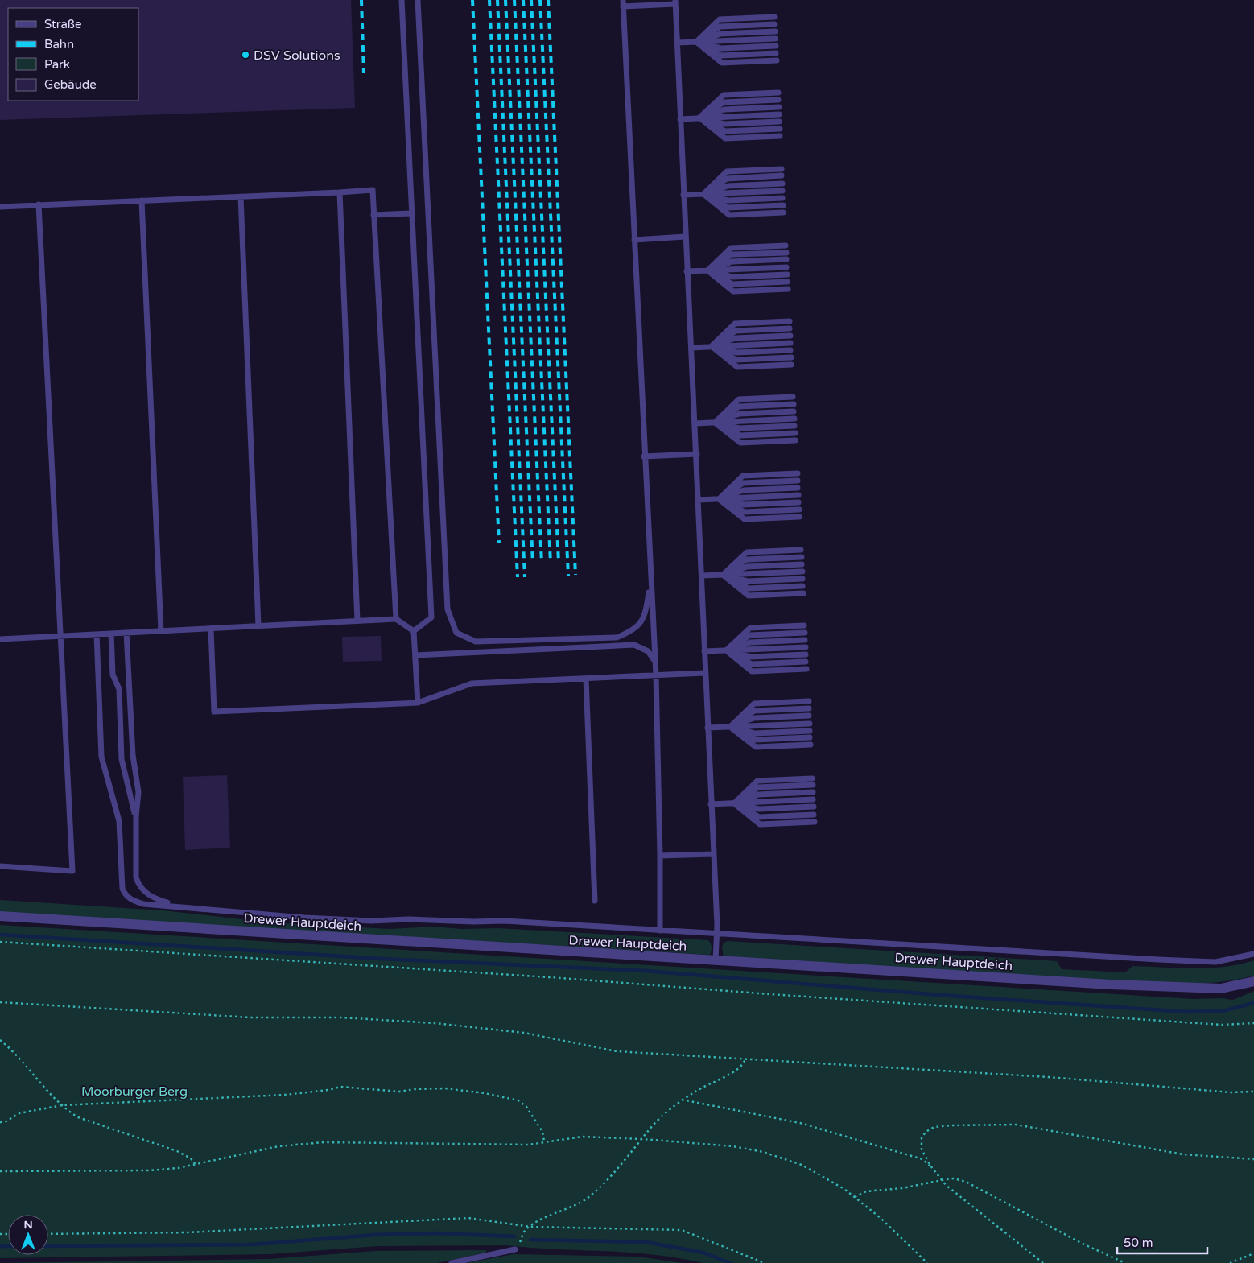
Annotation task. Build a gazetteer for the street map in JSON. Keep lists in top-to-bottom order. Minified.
{"streets":{"street":["Drewer Hauptdeich"]},"parks":["Moorburger Berg"],"places":["DSV Solutions"],"legend":["Straße","Bahn","Park","Gebäude"],"scale_bar":"50 m","north":"top"}
